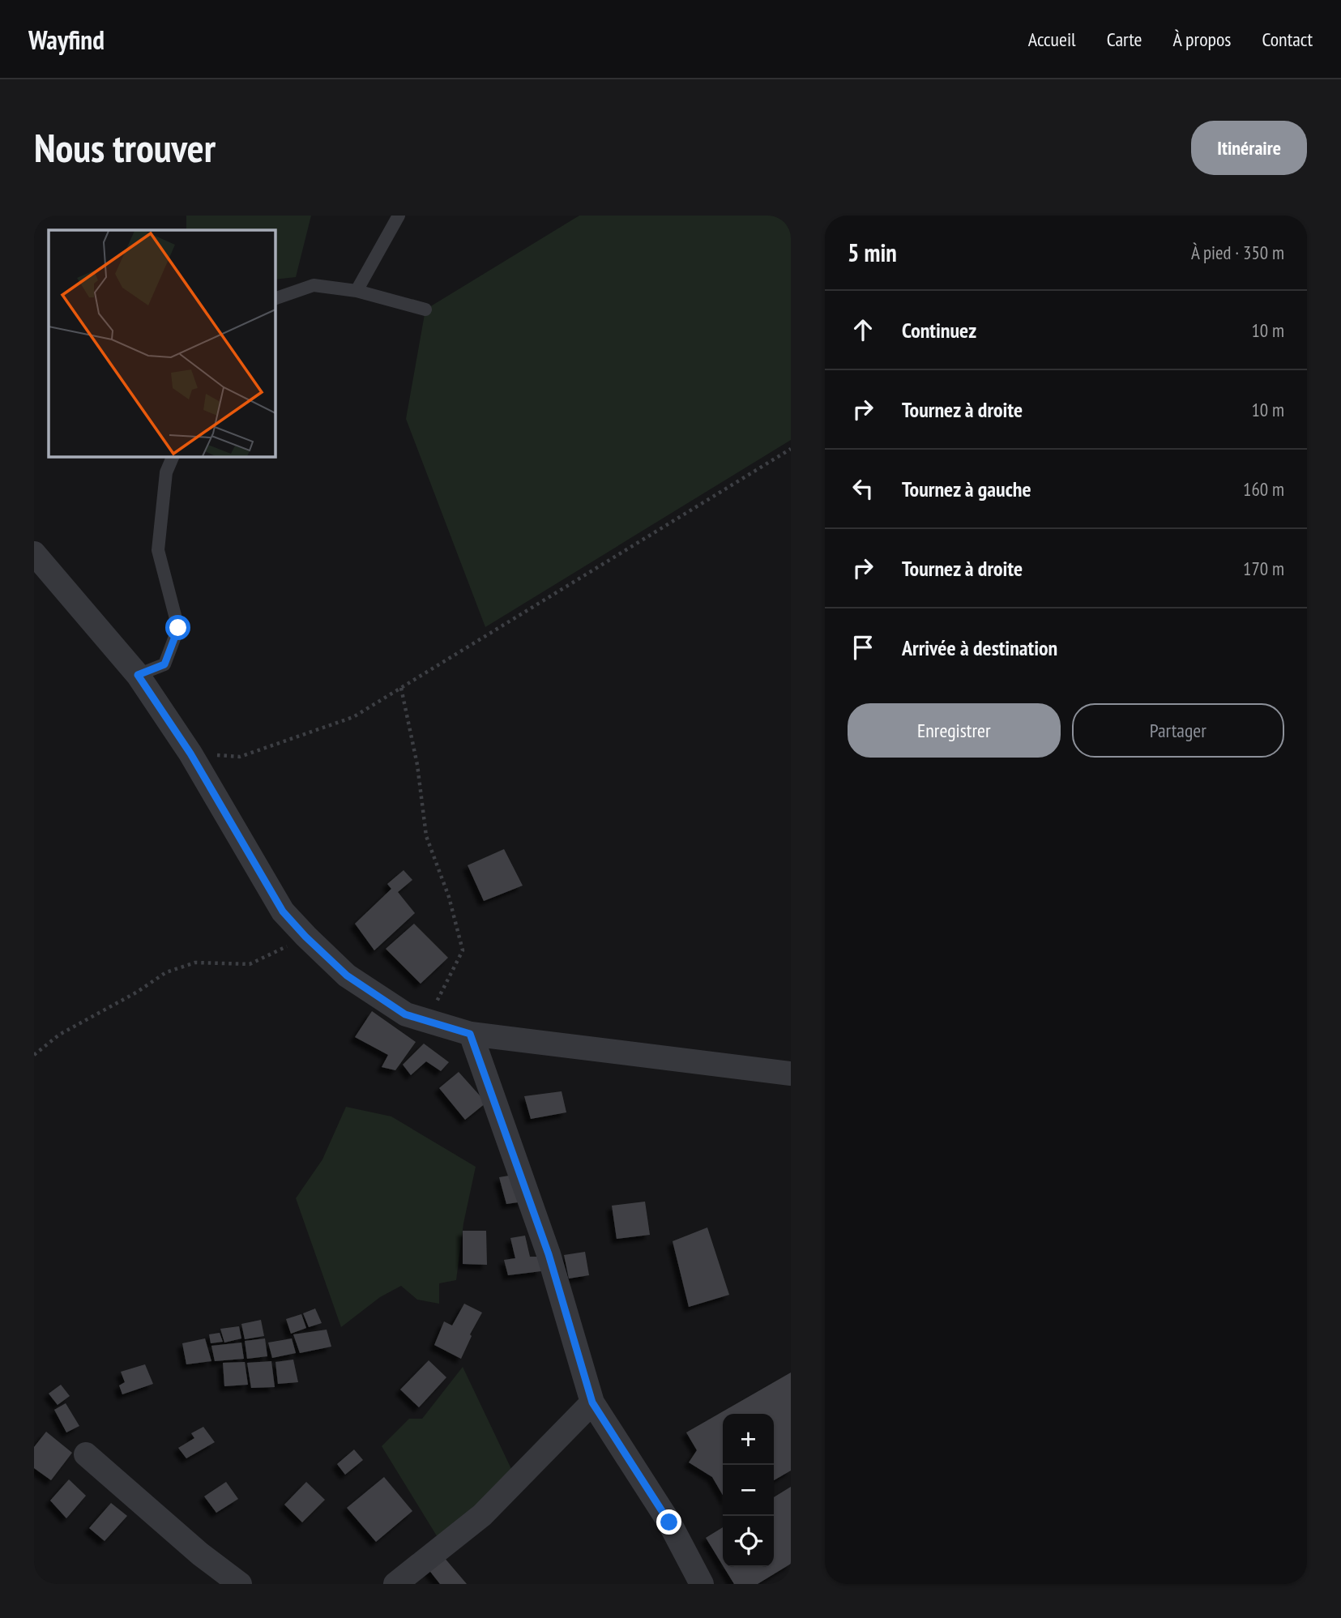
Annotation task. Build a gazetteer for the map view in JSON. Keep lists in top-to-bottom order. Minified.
{"page":{"header":"Wayfind","nav":["Accueil","Carte","À propos","Contact"],"buttons":["Itinéraire",["Enregistrer","Partager"]],"title":"Nous trouver","heading":["5 min","À pied · 350 m"],"list":[["Continuez","10 m"],["Tournez à droite","10 m"],["Tournez à gauche","160 m"],["Tournez à droite","170 m"],"Arrivée à destination"],"map_buttons":["+","−"]}}
